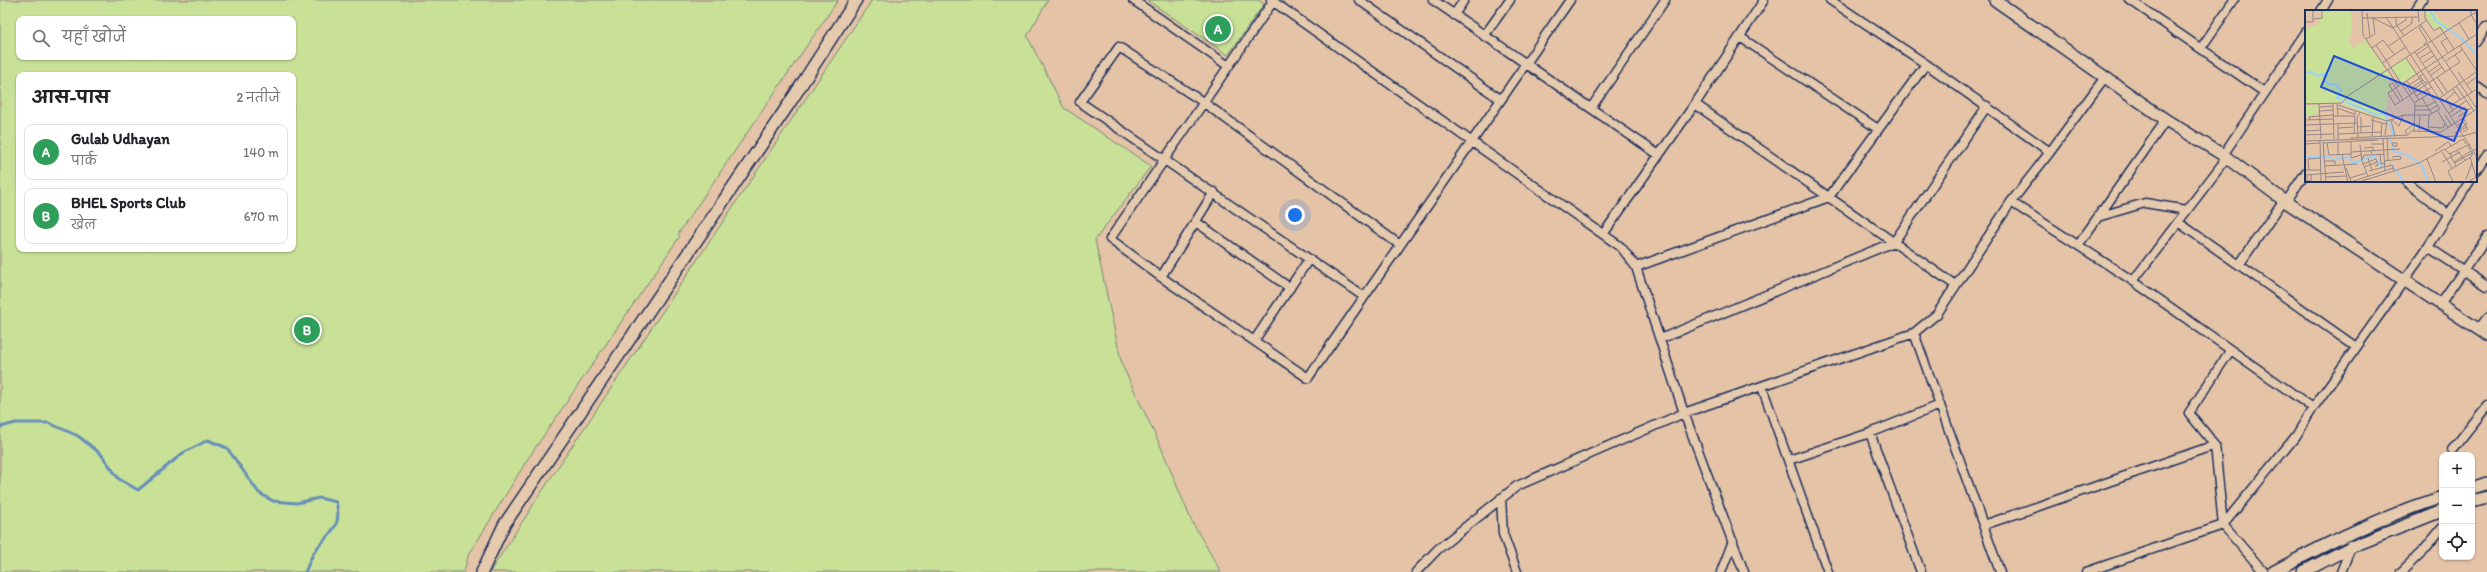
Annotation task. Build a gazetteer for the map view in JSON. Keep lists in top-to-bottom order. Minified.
{"page":{"pins":["A","B"],"search":"यहाँ खोजें","heading":["आस-पास","2 नतीजे"],"list":[{"mark":"A","name":"Gulab Udhayan","note":"पार्क","value":"140 m"},{"mark":"B","name":"BHEL Sports Club","note":"खेल","value":"670 m"}],"map_buttons":["+","−"]}}
